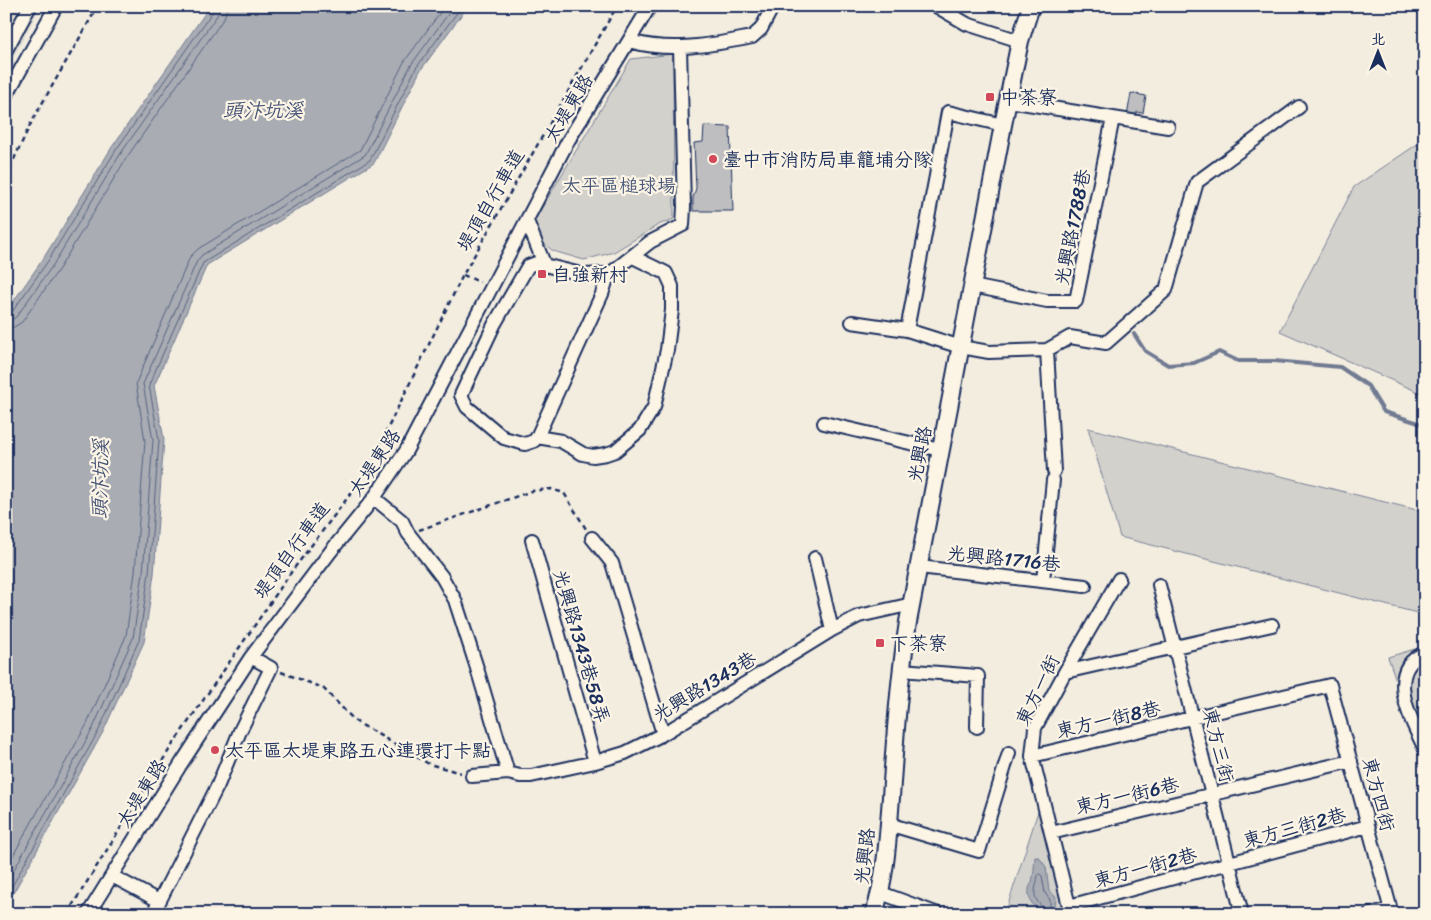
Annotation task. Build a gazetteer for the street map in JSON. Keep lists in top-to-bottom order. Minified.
{"streets":{"main road":["光興路"],"street":["太堤東路","光興路1788巷","光興路1716巷","光興路1343巷58弄","光興路1343巷","東方一街","東方一街8巷","東方三街","東方四街","東方一街6巷","東方三街2巷","東方一街2巷"],"path":["堤頂自行車道"]},"crossings":[["光興路1788巷","光興路"],["光興路","光興路1716巷"],["光興路","光興路1343巷"],["光興路1343巷58弄","光興路1343巷"],["東方一街","東方一街8巷"],["東方一街","東方一街6巷"],["東方一街","東方一街2巷"],["東方一街8巷","東方三街"],["東方一街8巷","東方四街"],["東方三街","東方一街6巷"],["東方三街","東方三街2巷"],["東方三街","東方一街2巷"],["東方四街","東方一街6巷"],["東方四街","東方三街2巷"],["東方三街2巷","東方一街2巷"]],"water":["頭汴坑溪"],"parks":["太平區槌球場"],"places":{"transit":["中茶寮","自強新村","下茶寮"],"other":["臺中市消防局車籠埔分隊","太平區太堤東路五心連環打卡點"]},"north":"top"}
